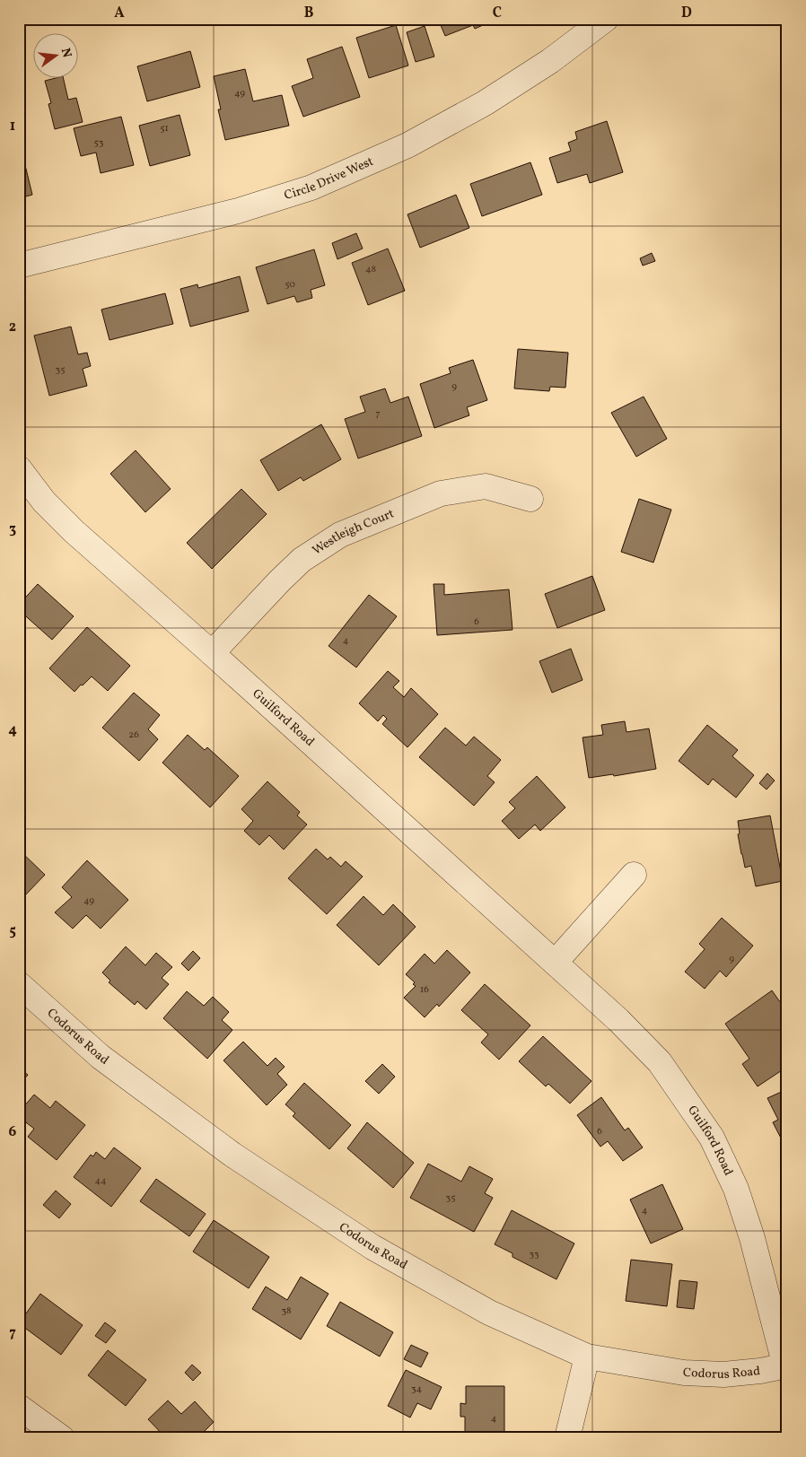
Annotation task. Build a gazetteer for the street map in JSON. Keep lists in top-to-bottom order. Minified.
{"streets":{"street":["Circle Drive West","Westleigh Court","Guilford Road","Codorus Road"]},"crossings":[["Westleigh Court","Guilford Road"],["Guilford Road","Codorus Road"]],"house_numbers":["49","51","53","48","50","35","9","7","6","4","26","49","9","16","6","44","35","4","33","38","34","4"],"north":"right","grid":{"columns":["A","B","C","D"],"rows":["1","2","3","4","5","6","7"]}}
